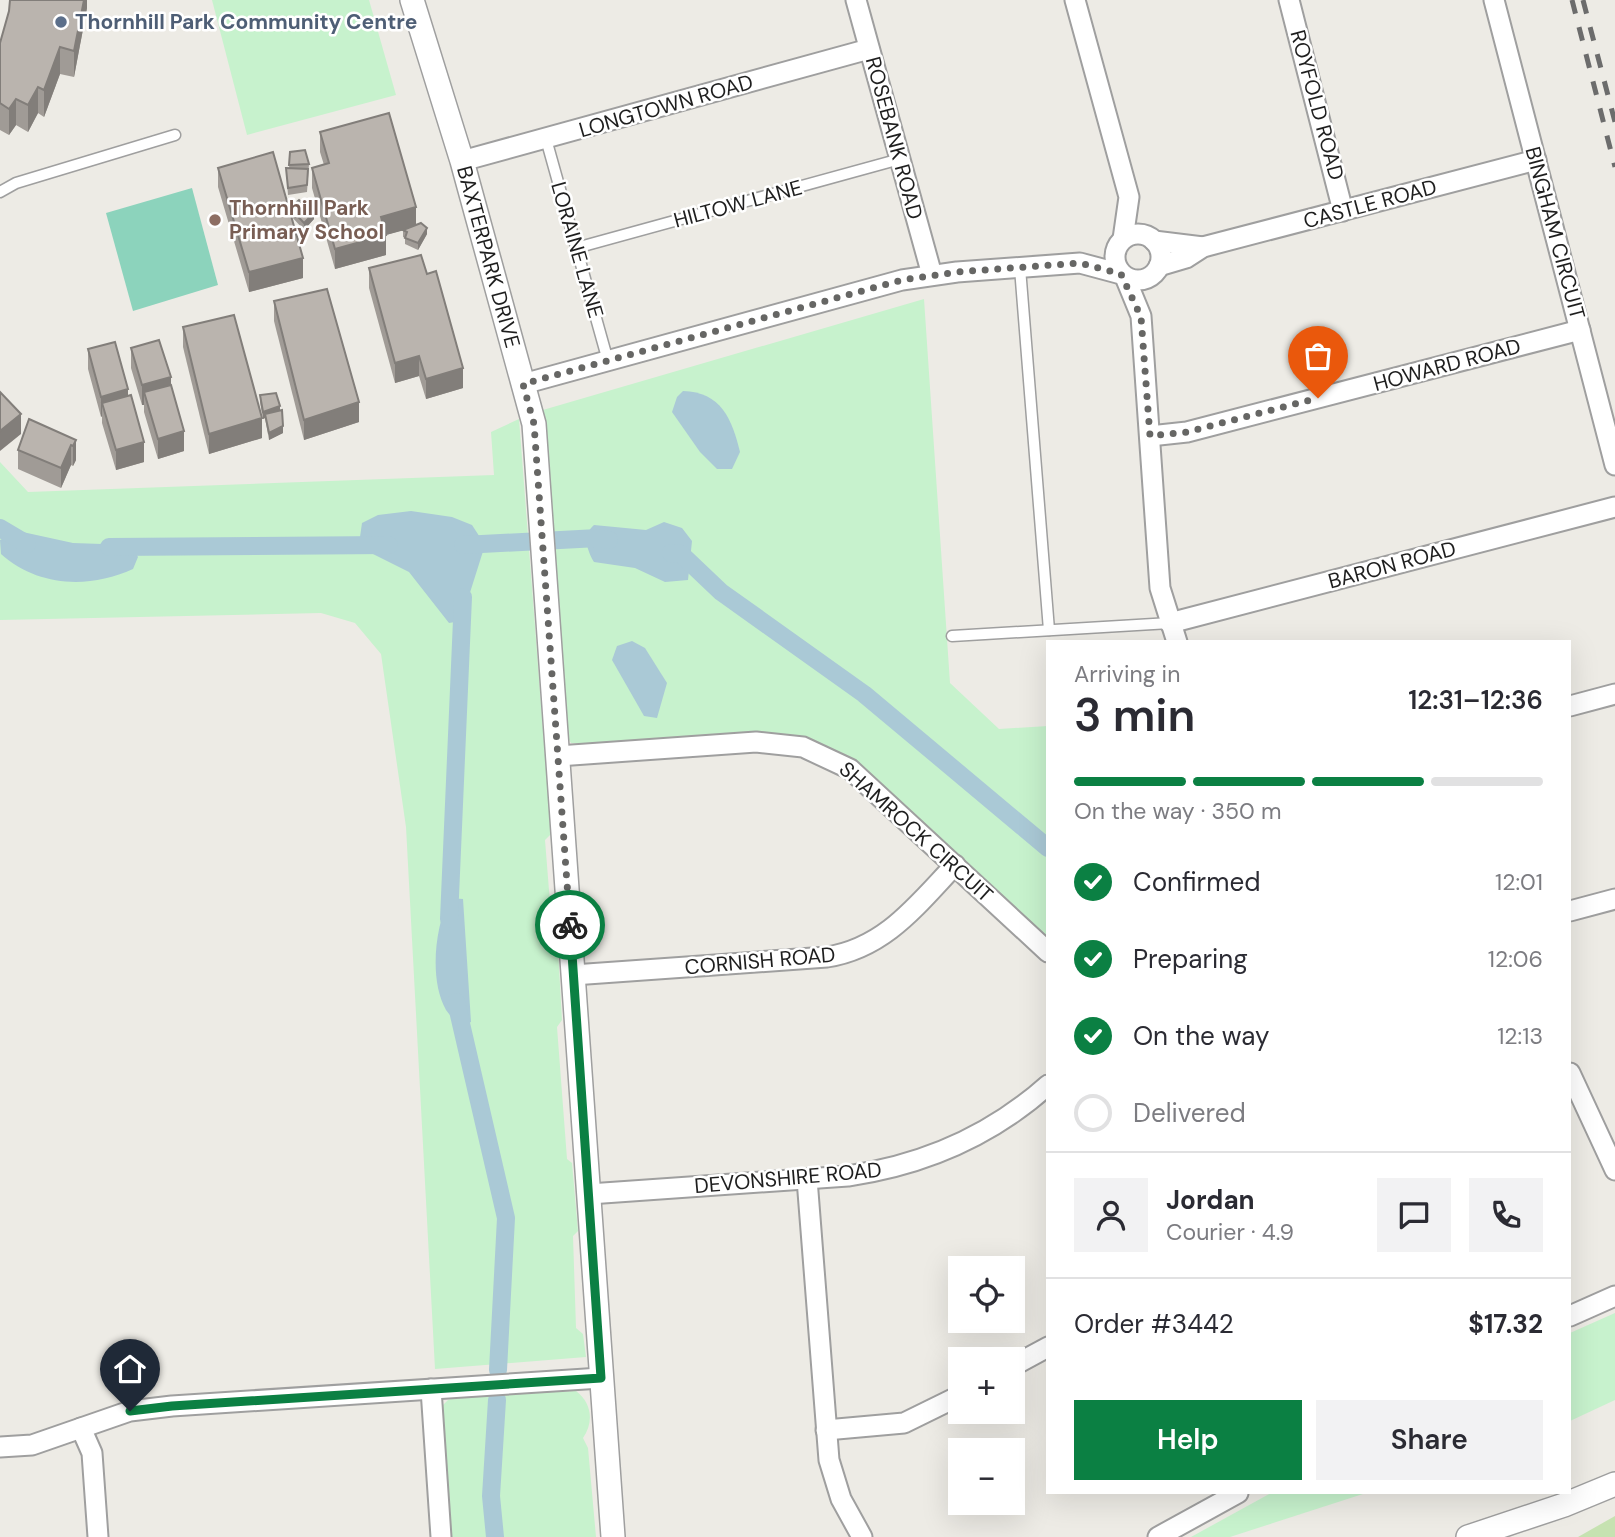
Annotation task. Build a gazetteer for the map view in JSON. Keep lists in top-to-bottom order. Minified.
{"streets":{"street":["ROYFOLD ROAD","LONGTOWN ROAD","ROSEBANK ROAD","CASTLE ROAD","BINGHAM CIRCUIT","BAXTERPARK DRIVE","HOWARD ROAD","BARON ROAD","SHAMROCK CIRCUIT","CORNISH ROAD","DEVONSHIRE ROAD"],"lane":["HILTOW LANE","LORAINE LANE"]},"crossings":[["ROYFOLD ROAD","CASTLE ROAD"],["LONGTOWN ROAD","ROSEBANK ROAD"],["LONGTOWN ROAD","LORAINE LANE"],["LONGTOWN ROAD","BAXTERPARK DRIVE"],["ROSEBANK ROAD","HILTOW LANE"],["HILTOW LANE","LORAINE LANE"],["CASTLE ROAD","BINGHAM CIRCUIT"],["BINGHAM CIRCUIT","HOWARD ROAD"],["BAXTERPARK DRIVE","SHAMROCK CIRCUIT"],["BAXTERPARK DRIVE","CORNISH ROAD"],["BAXTERPARK DRIVE","DEVONSHIRE ROAD"],["SHAMROCK CIRCUIT","CORNISH ROAD"]],"places":["Thornhill Park Community Centre","Thornhill Park Primary School"],"page":{"heading":["3 min","Arriving in","12:31–12:36"],"panel":["Jordan","Courier · 4.9","Order #3442","$17.32"],"bar":"On the way · 350 m","list":[["Confirmed","12:01"],["Preparing","12:06"],["On the way","12:13"],"Delivered"],"map_buttons":["+","−"],"buttons":["Help","Share"]}}
